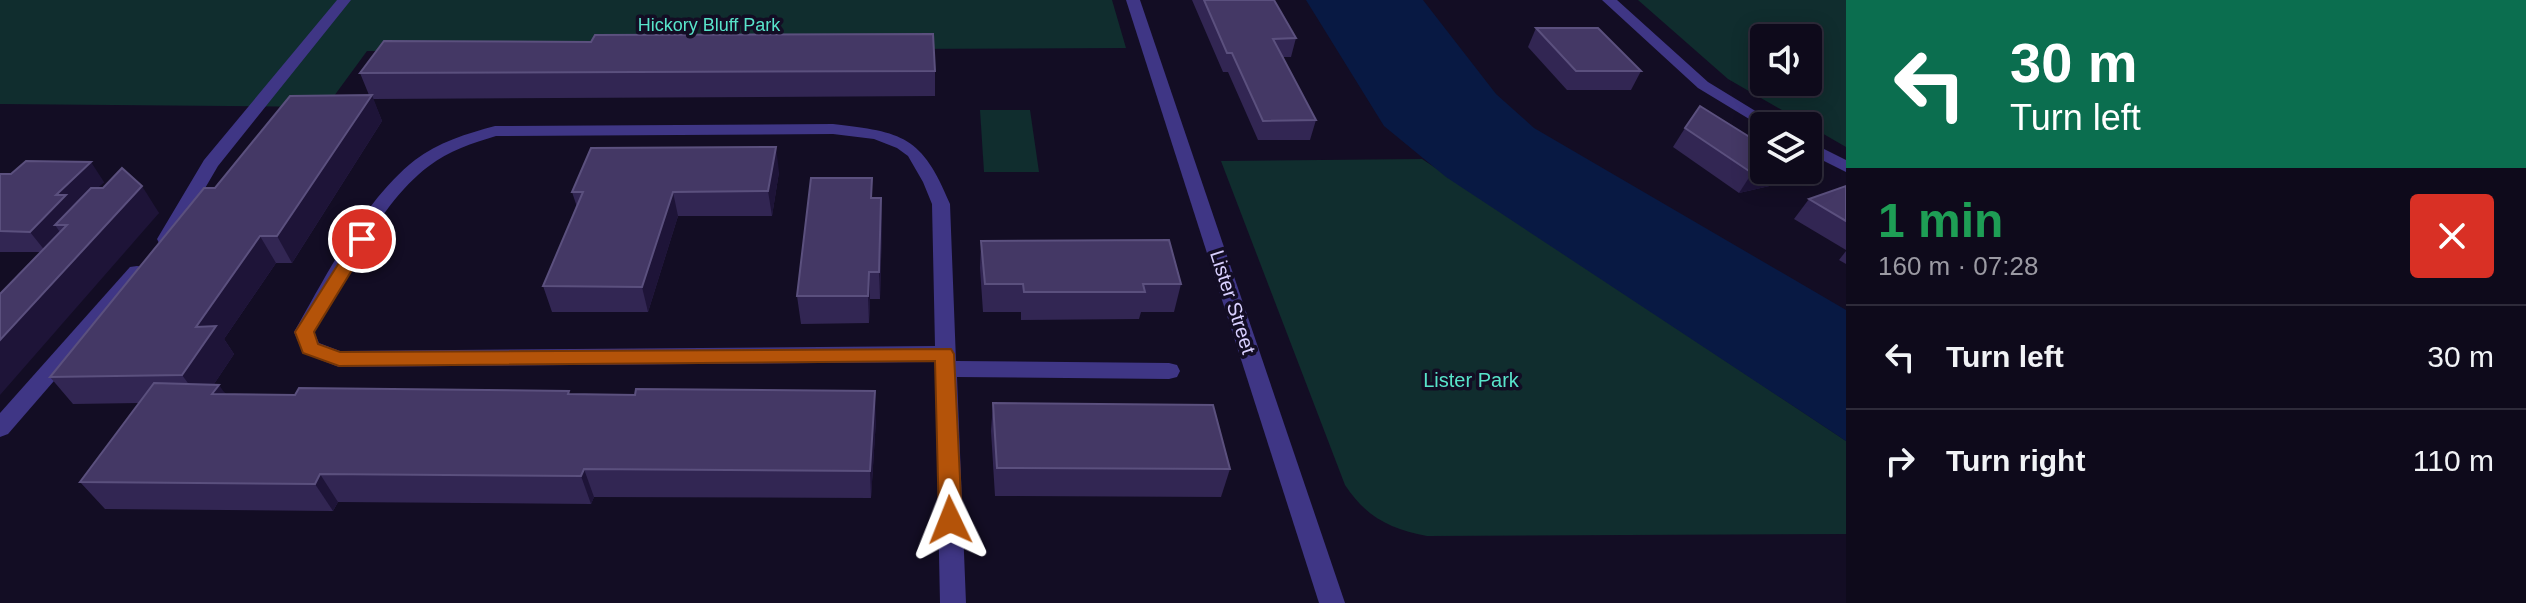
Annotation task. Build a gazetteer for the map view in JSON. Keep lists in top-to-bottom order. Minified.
{"streets":{"street":["Lister Street"]},"parks":["Hickory Bluff Park","Lister Park"],"page":{"turn":["30 m","Turn left"],"heading":["1 min","160 m · 07:28"],"list":[{"name":"Turn left","value":"30 m"},{"name":"Turn right","value":"110 m"}]}}
